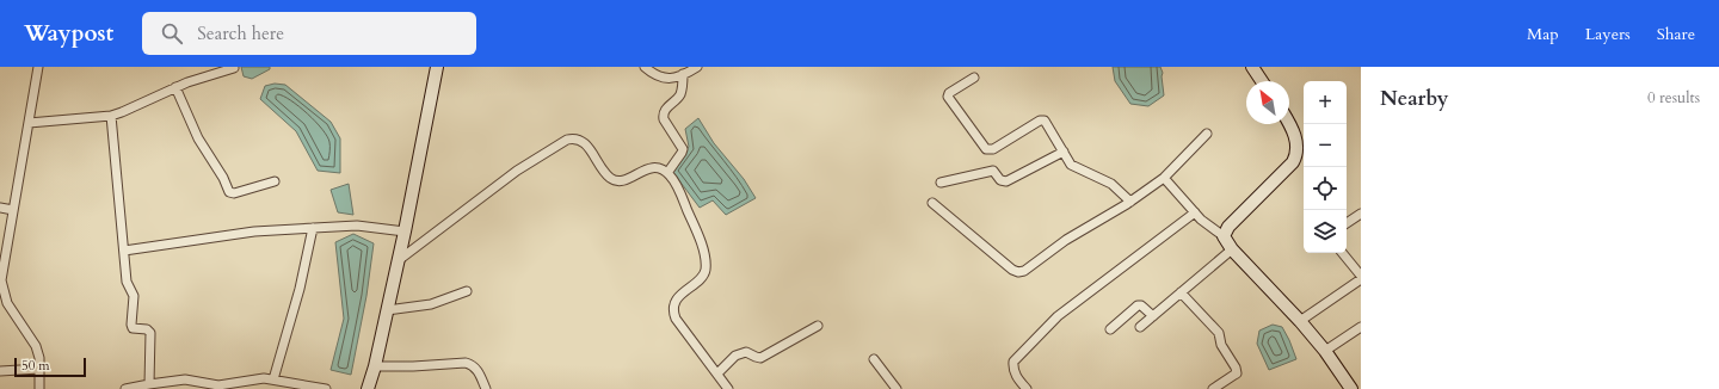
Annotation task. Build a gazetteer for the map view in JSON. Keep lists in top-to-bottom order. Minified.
{"scale_bar":"50 m","north":"top left","page":{"header":"Waypost","search":"Search here","nav":["Map","Layers","Share"],"heading":["Nearby","0 results"],"map_buttons":["+","−"],"scale":"50 m"}}
